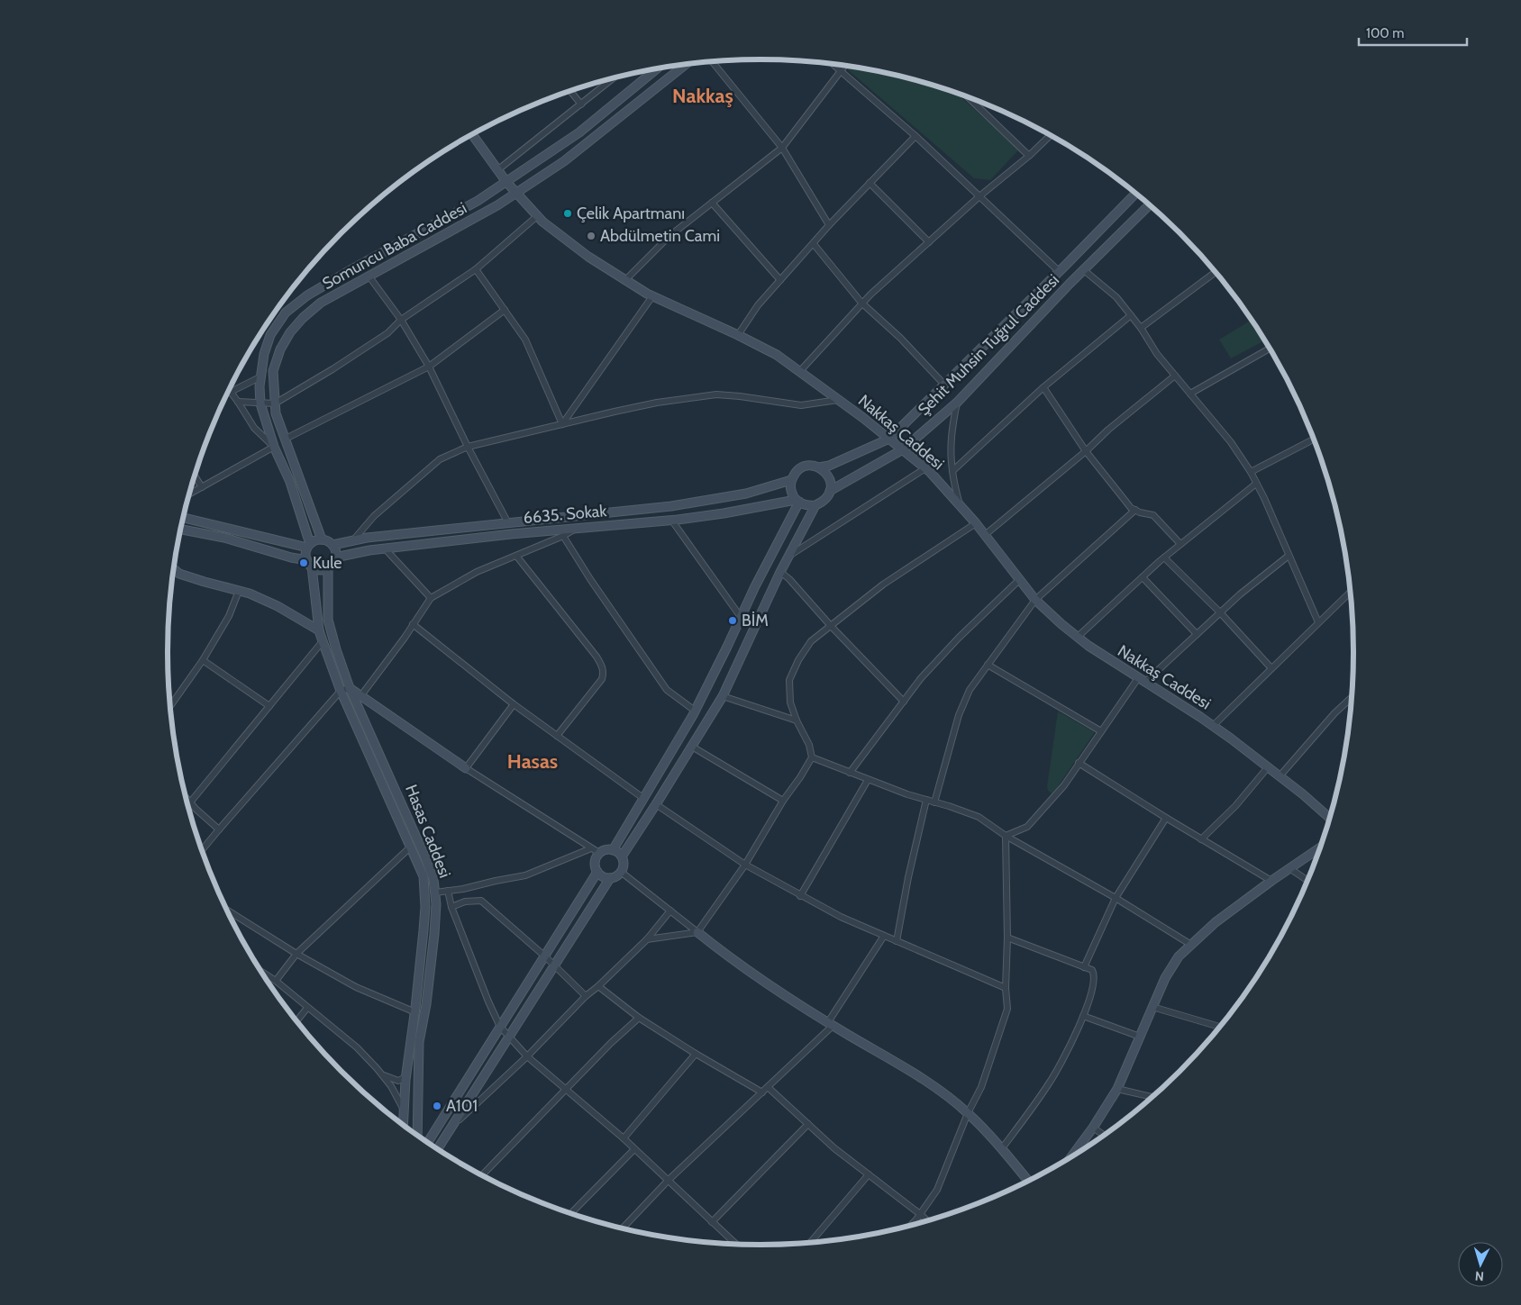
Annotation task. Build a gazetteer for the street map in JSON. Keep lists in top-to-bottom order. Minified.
{"streets":{"main road":["Somuncu Baba Caddesi","Şehit Muhsin Tuğrul Caddesi","Nakkaş Caddesi","6635. Sokak","Hasas Caddesi"]},"crossings":[["Somuncu Baba Caddesi","Nakkaş Caddesi"],["Somuncu Baba Caddesi","6635. Sokak"],["Somuncu Baba Caddesi","Hasas Caddesi"],["Şehit Muhsin Tuğrul Caddesi","Nakkaş Caddesi"],["Şehit Muhsin Tuğrul Caddesi","6635. Sokak"],["6635. Sokak","Hasas Caddesi"]],"districts":["Nakkaş","Hasas"],"places":["Çelik Apartmanı","Abdülmetin Cami","Kule","BİM","A101"],"scale_bar":"100 m","north":"bottom"}
